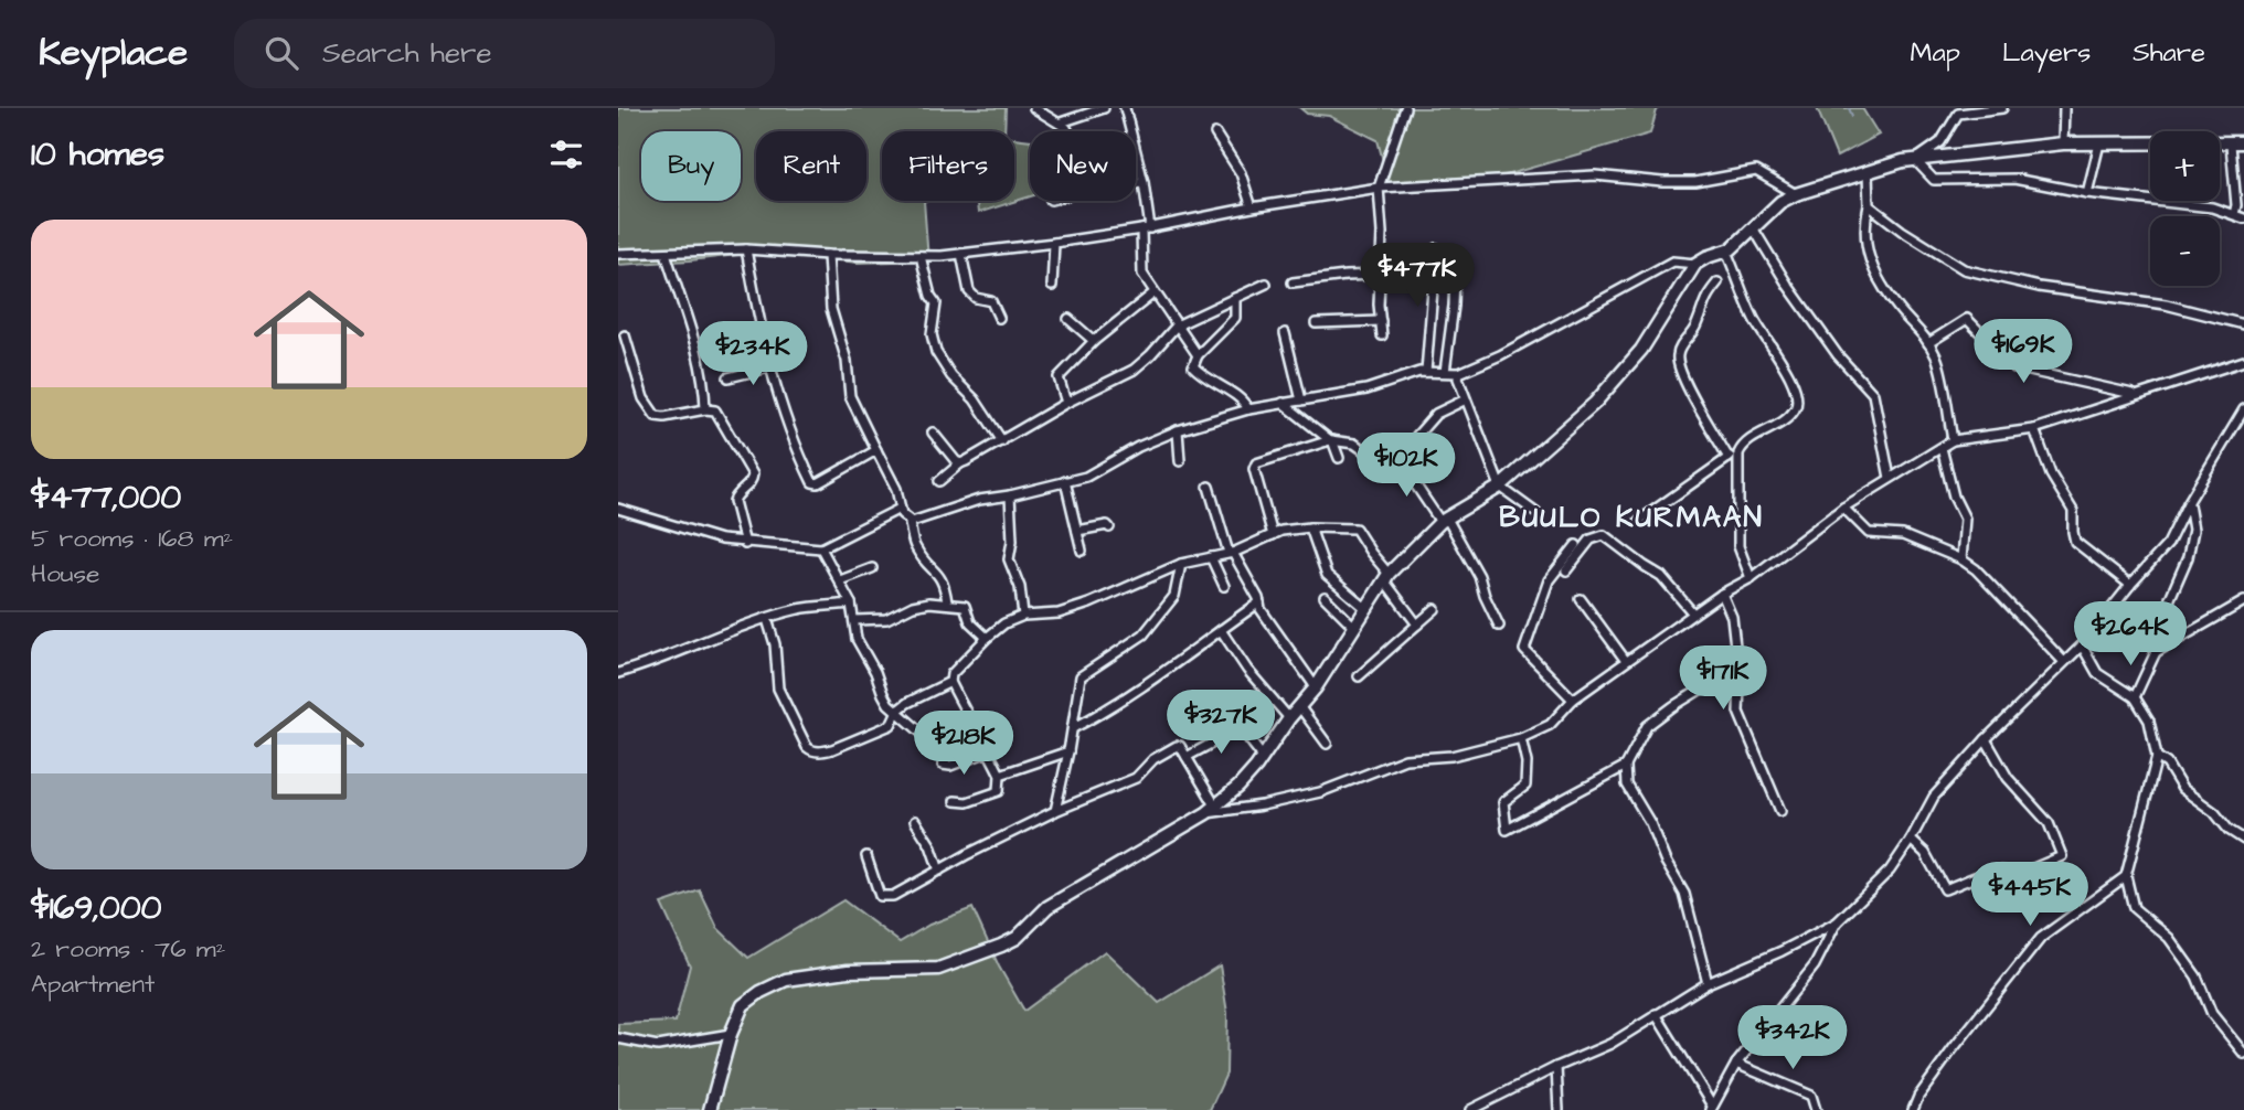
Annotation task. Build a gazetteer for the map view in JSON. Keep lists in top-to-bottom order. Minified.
{"districts":["BUULO KURMAAN"],"page":{"header":"Keyplace","search":"Search here","nav":["Map","Layers","Share"],"heading":"10 homes","map_buttons":["+","−"],"chip":["Buy","Rent","Filters","New"],"list":[{"name":"$477,000","note":"5 rooms · 168 m² · House"},{"name":"$169,000","note":"2 rooms · 76 m² · Apartment"}],"price":["$477K","$169K","$234K","$102K","$264K","$171K","$327K","$218K","$445K","$342K"]}}
